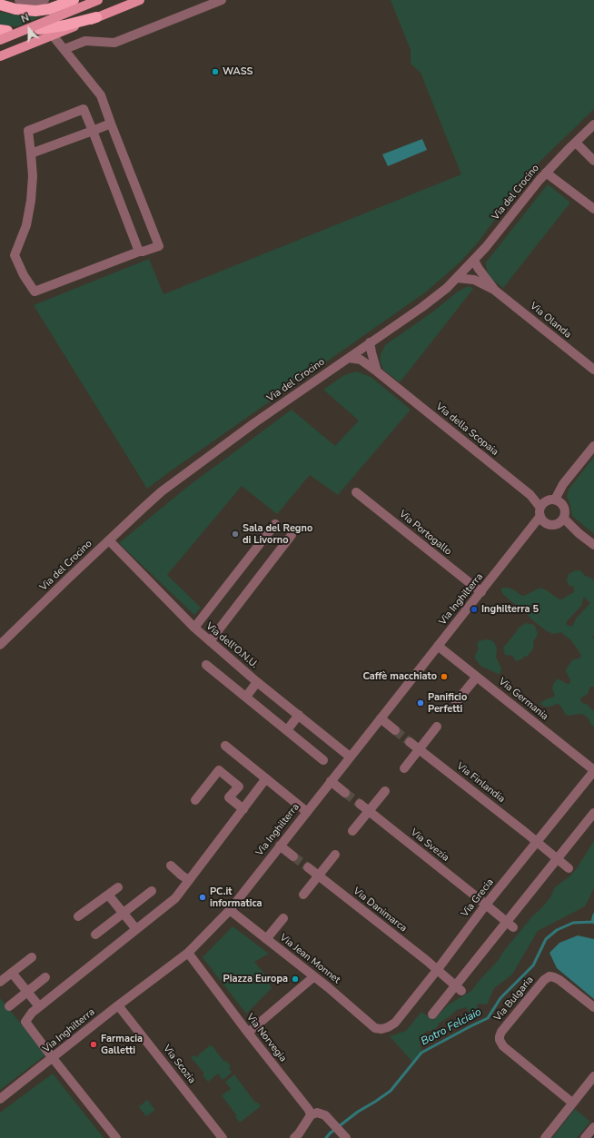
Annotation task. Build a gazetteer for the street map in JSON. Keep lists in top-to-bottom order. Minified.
{"streets":{"street":["Via del Crocino","Via Olanda","Via della Scopaia","Via Portogallo","Via Inghilterra","Via dell'O.N.U.","Via Germania","Via Finlandia","Via Svezia","Via Grecia","Via Danimarca","Via Jean Monnet","Via Bulgaria","Via Norvegia","Via Scozia"]},"crossings":[["Via del Crocino","Via Olanda"],["Via del Crocino","Via della Scopaia"],["Via del Crocino","Via dell'O.N.U."],["Via della Scopaia","Via Inghilterra"],["Via Portogallo","Via Inghilterra"],["Via Inghilterra","Via dell'O.N.U."],["Via Inghilterra","Via Germania"],["Via Inghilterra","Via Jean Monnet"],["Via Inghilterra","Via Norvegia"],["Via Inghilterra","Via Scozia"],["Via Germania","Via Grecia"],["Via Finlandia","Via Grecia"],["Via Svezia","Via Grecia"],["Via Grecia","Via Danimarca"],["Via Grecia","Via Jean Monnet"]],"water":["Botro Felciaio"],"places":["WASS","Sala del Regno di Livorno","Inghilterra 5","Caffè macchiato","Panificio Perfetti","PC.it informatica","Piazza Europa","Farmacia Galletti"],"north":"top"}
